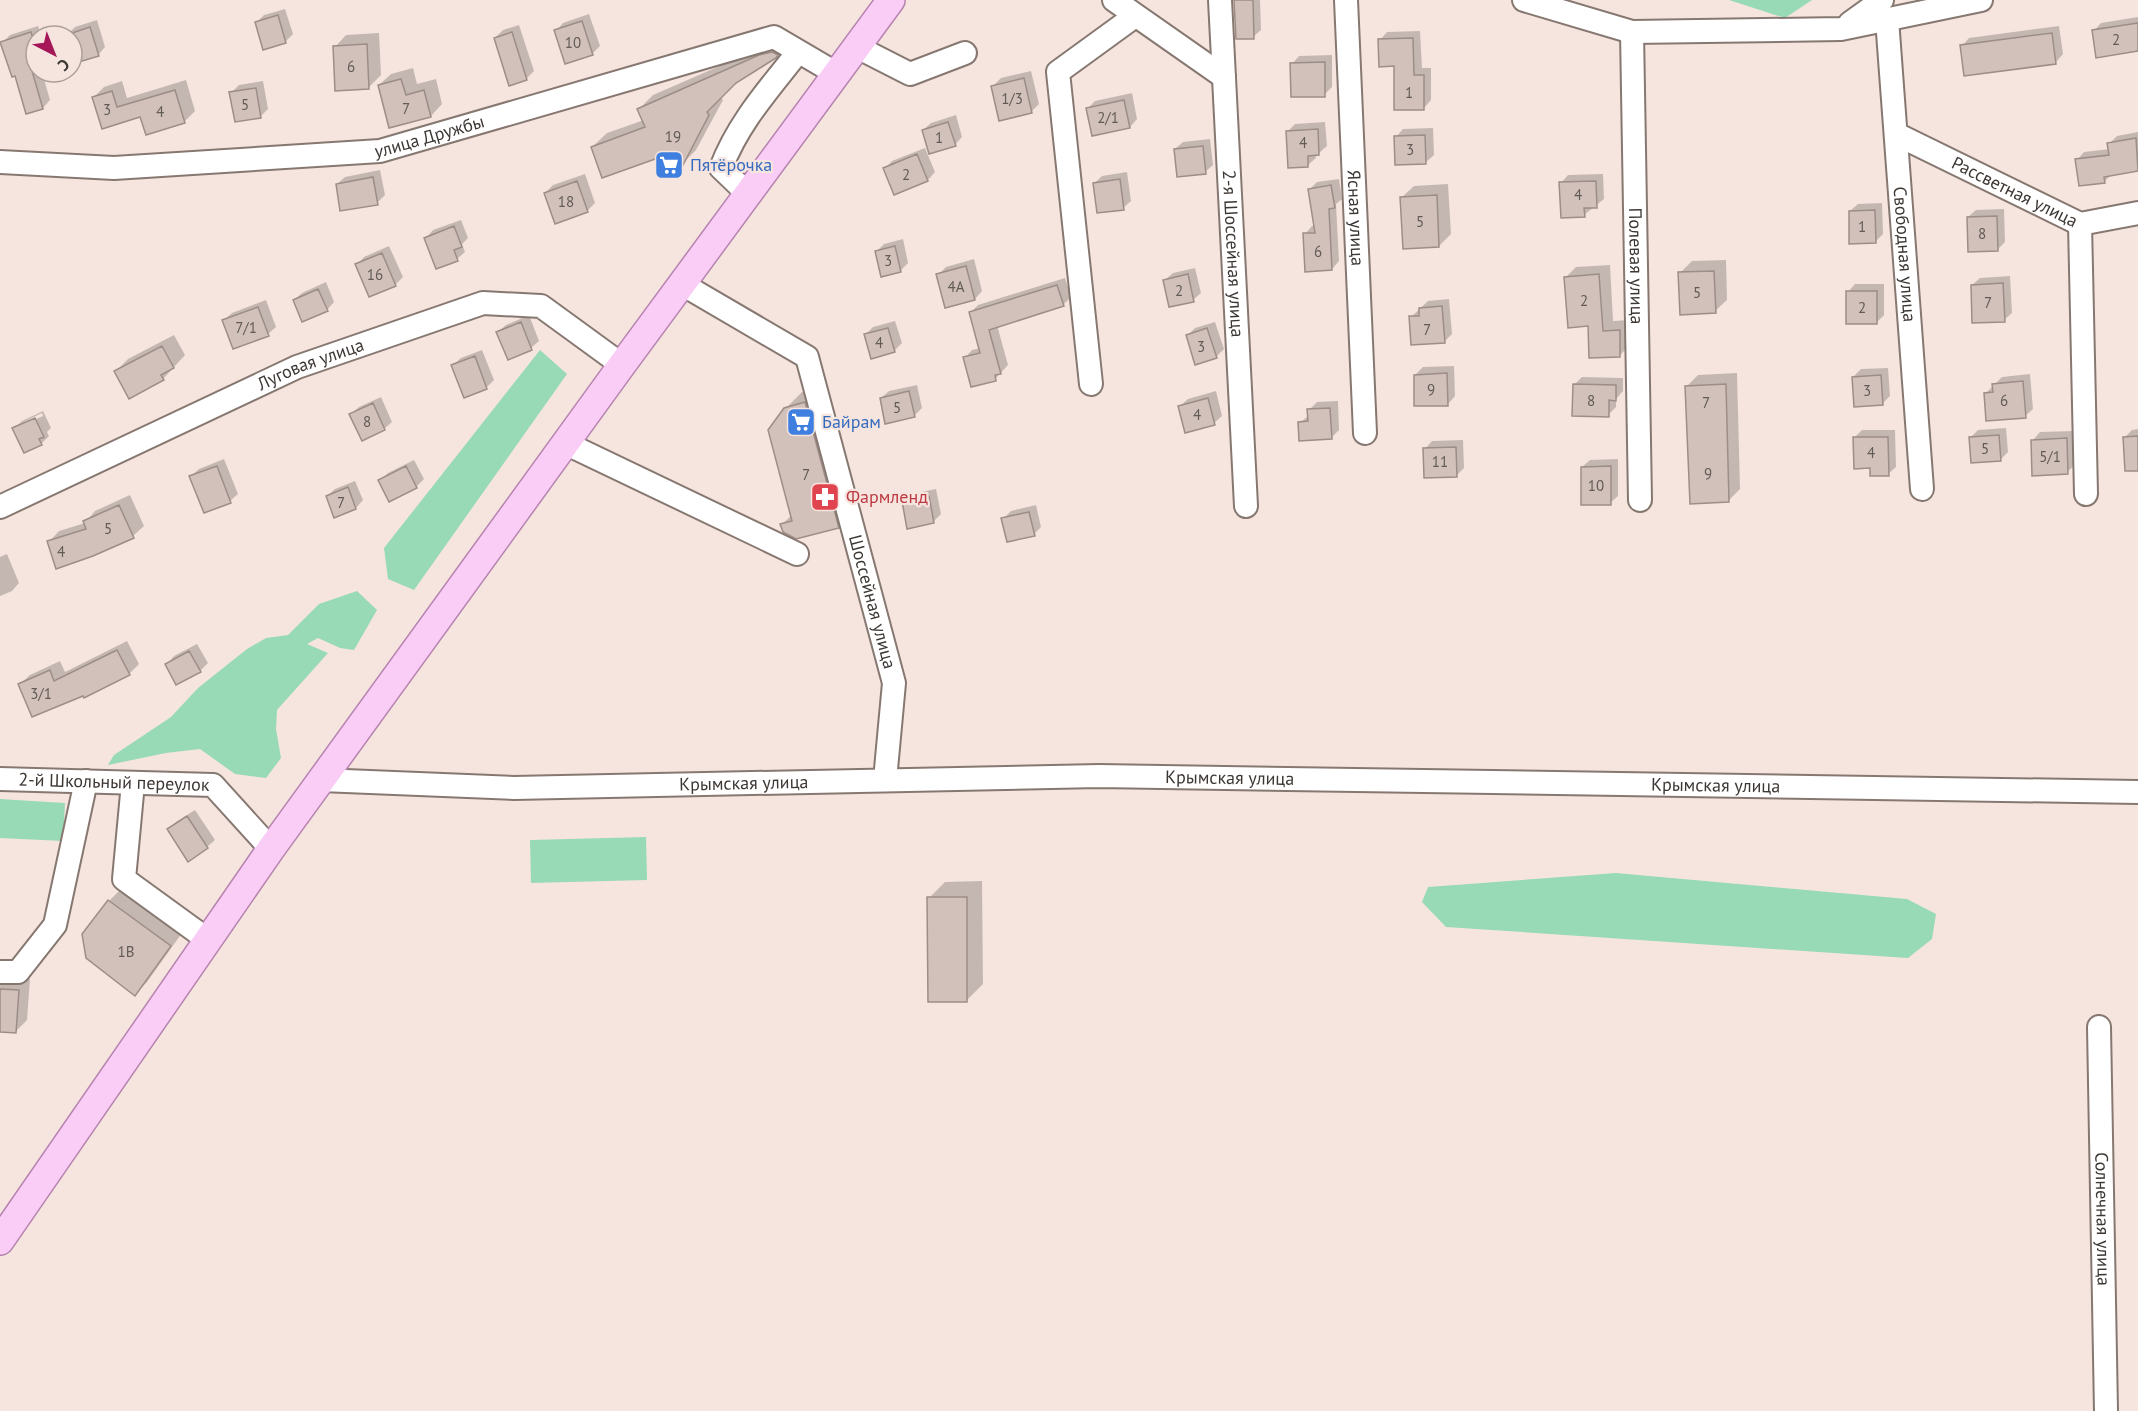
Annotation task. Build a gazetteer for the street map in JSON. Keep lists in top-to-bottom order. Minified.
{"streets":{"street":["улица Дружбы","Рассветная улица","Ясная улица","2-я Шоссейная улица","Свободная улица","Полевая улица","Луговая улица","Шоссейная улица","Крымская улица","2-й Школьный переулок","Солнечная улица"]},"crossings":[["Рассветная улица","Свободная улица"],["Шоссейная улица","Крымская улица"]],"places":{"supermarket":["Пятёрочка","Байрам"],"pharmacy":["Фармленд"]},"house_numbers":["2","10","6","1","1/3","5","7","3","4","2/1","19","1","4","3","2","4","18","5","1","8","6","3","16","4А","2","5","2","7","2","7/1","7","4","3","9","3","8","6","7","5","4","8","5","4","5/1","11","9","7","10","7","5","4","3/1","1В"],"north":"bottom right"}
